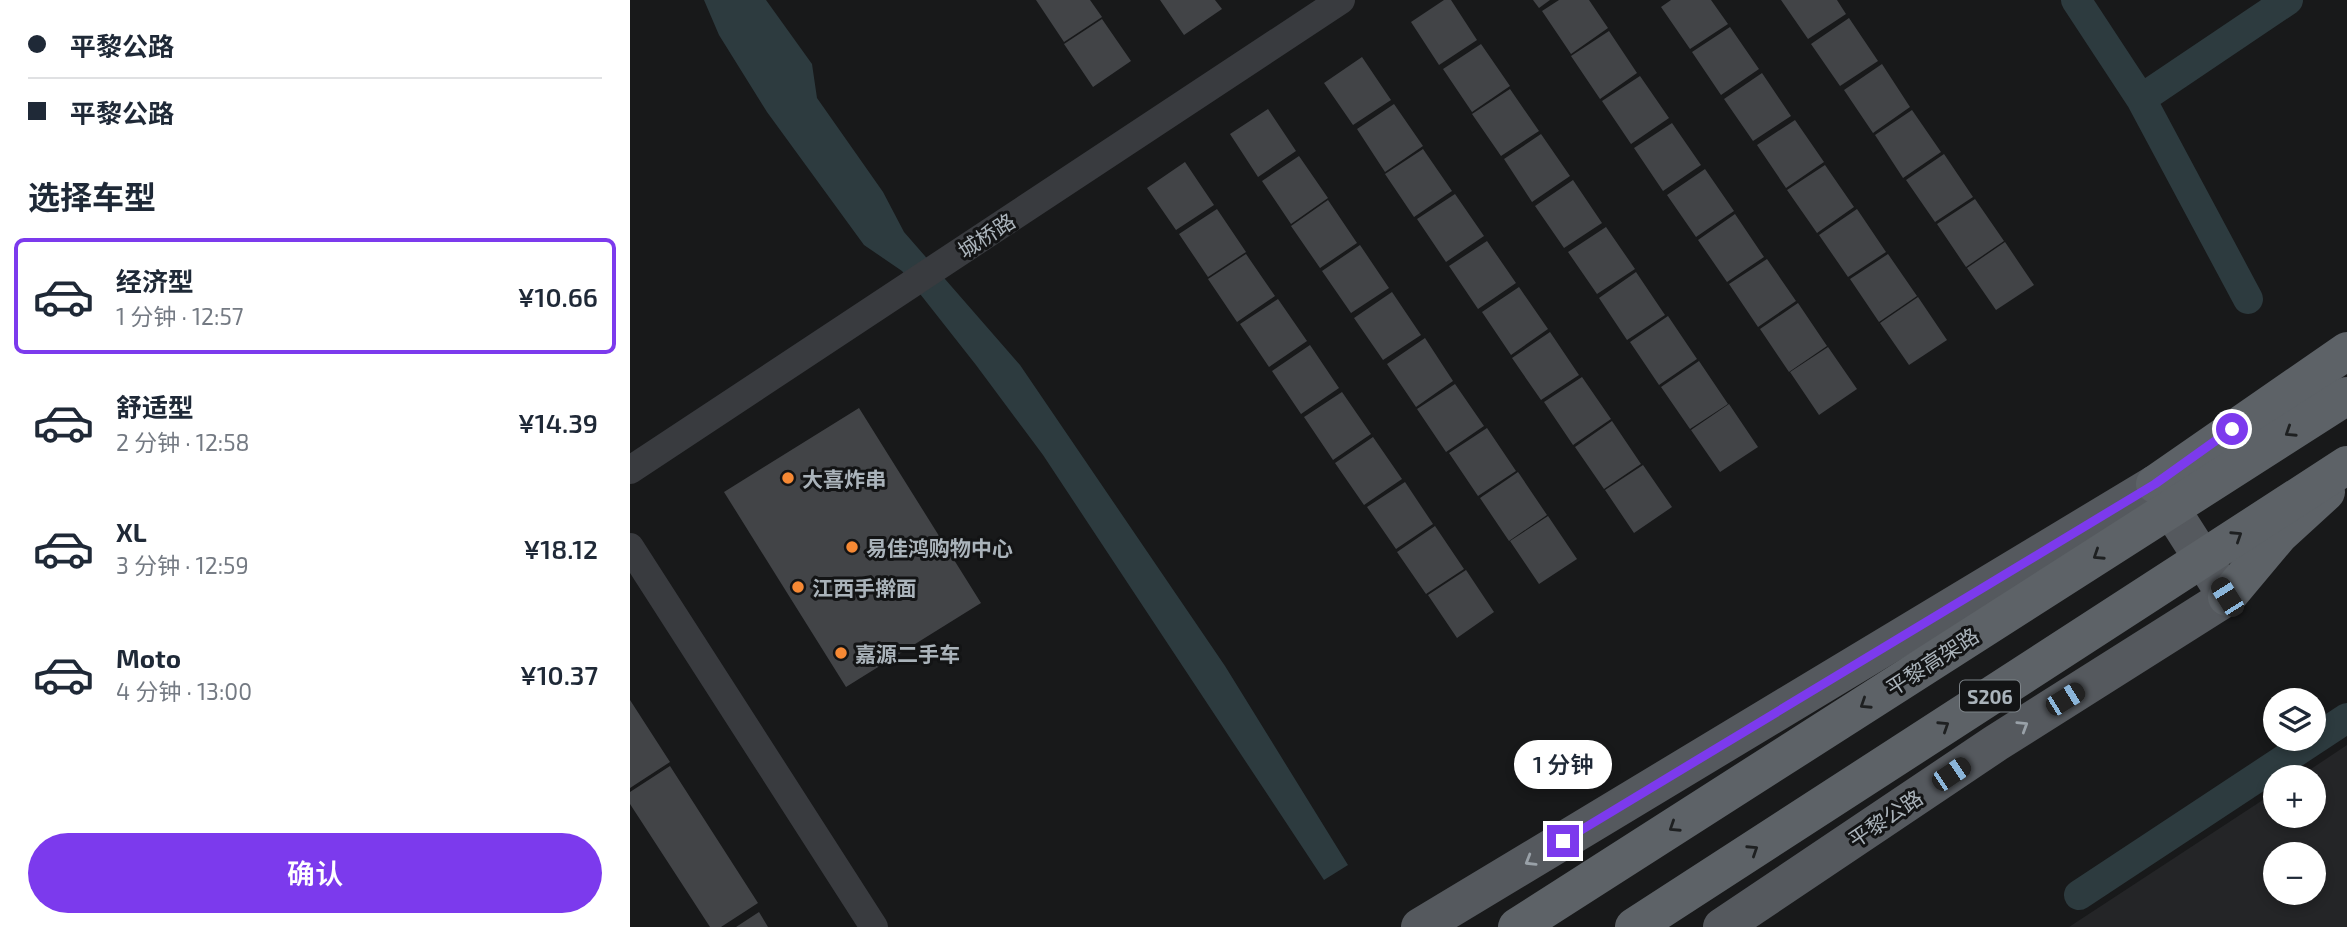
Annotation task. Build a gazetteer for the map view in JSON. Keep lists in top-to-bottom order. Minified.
{"streets":{"highway":["平黎高架路","S206","平黎公路"],"street":["城桥路"]},"places":["大喜炸串","易佳鸿购物中心","江西手擀面","嘉源二手车"],"page":{"banner":["平黎公路","平黎公路"],"heading":"选择车型","list":[{"name":"经济型","note":"1 分钟 · 12:57","value":"¥10.66"},{"name":"舒适型","note":"2 分钟 · 12:58","value":"¥14.39"},{"name":"XL","note":"3 分钟 · 12:59","value":"¥18.12"},{"name":"Moto","note":"4 分钟 · 13:00","value":"¥10.37"}],"map_buttons":["+","−"],"bubble":"1 分钟","buttons":"确认"}}
